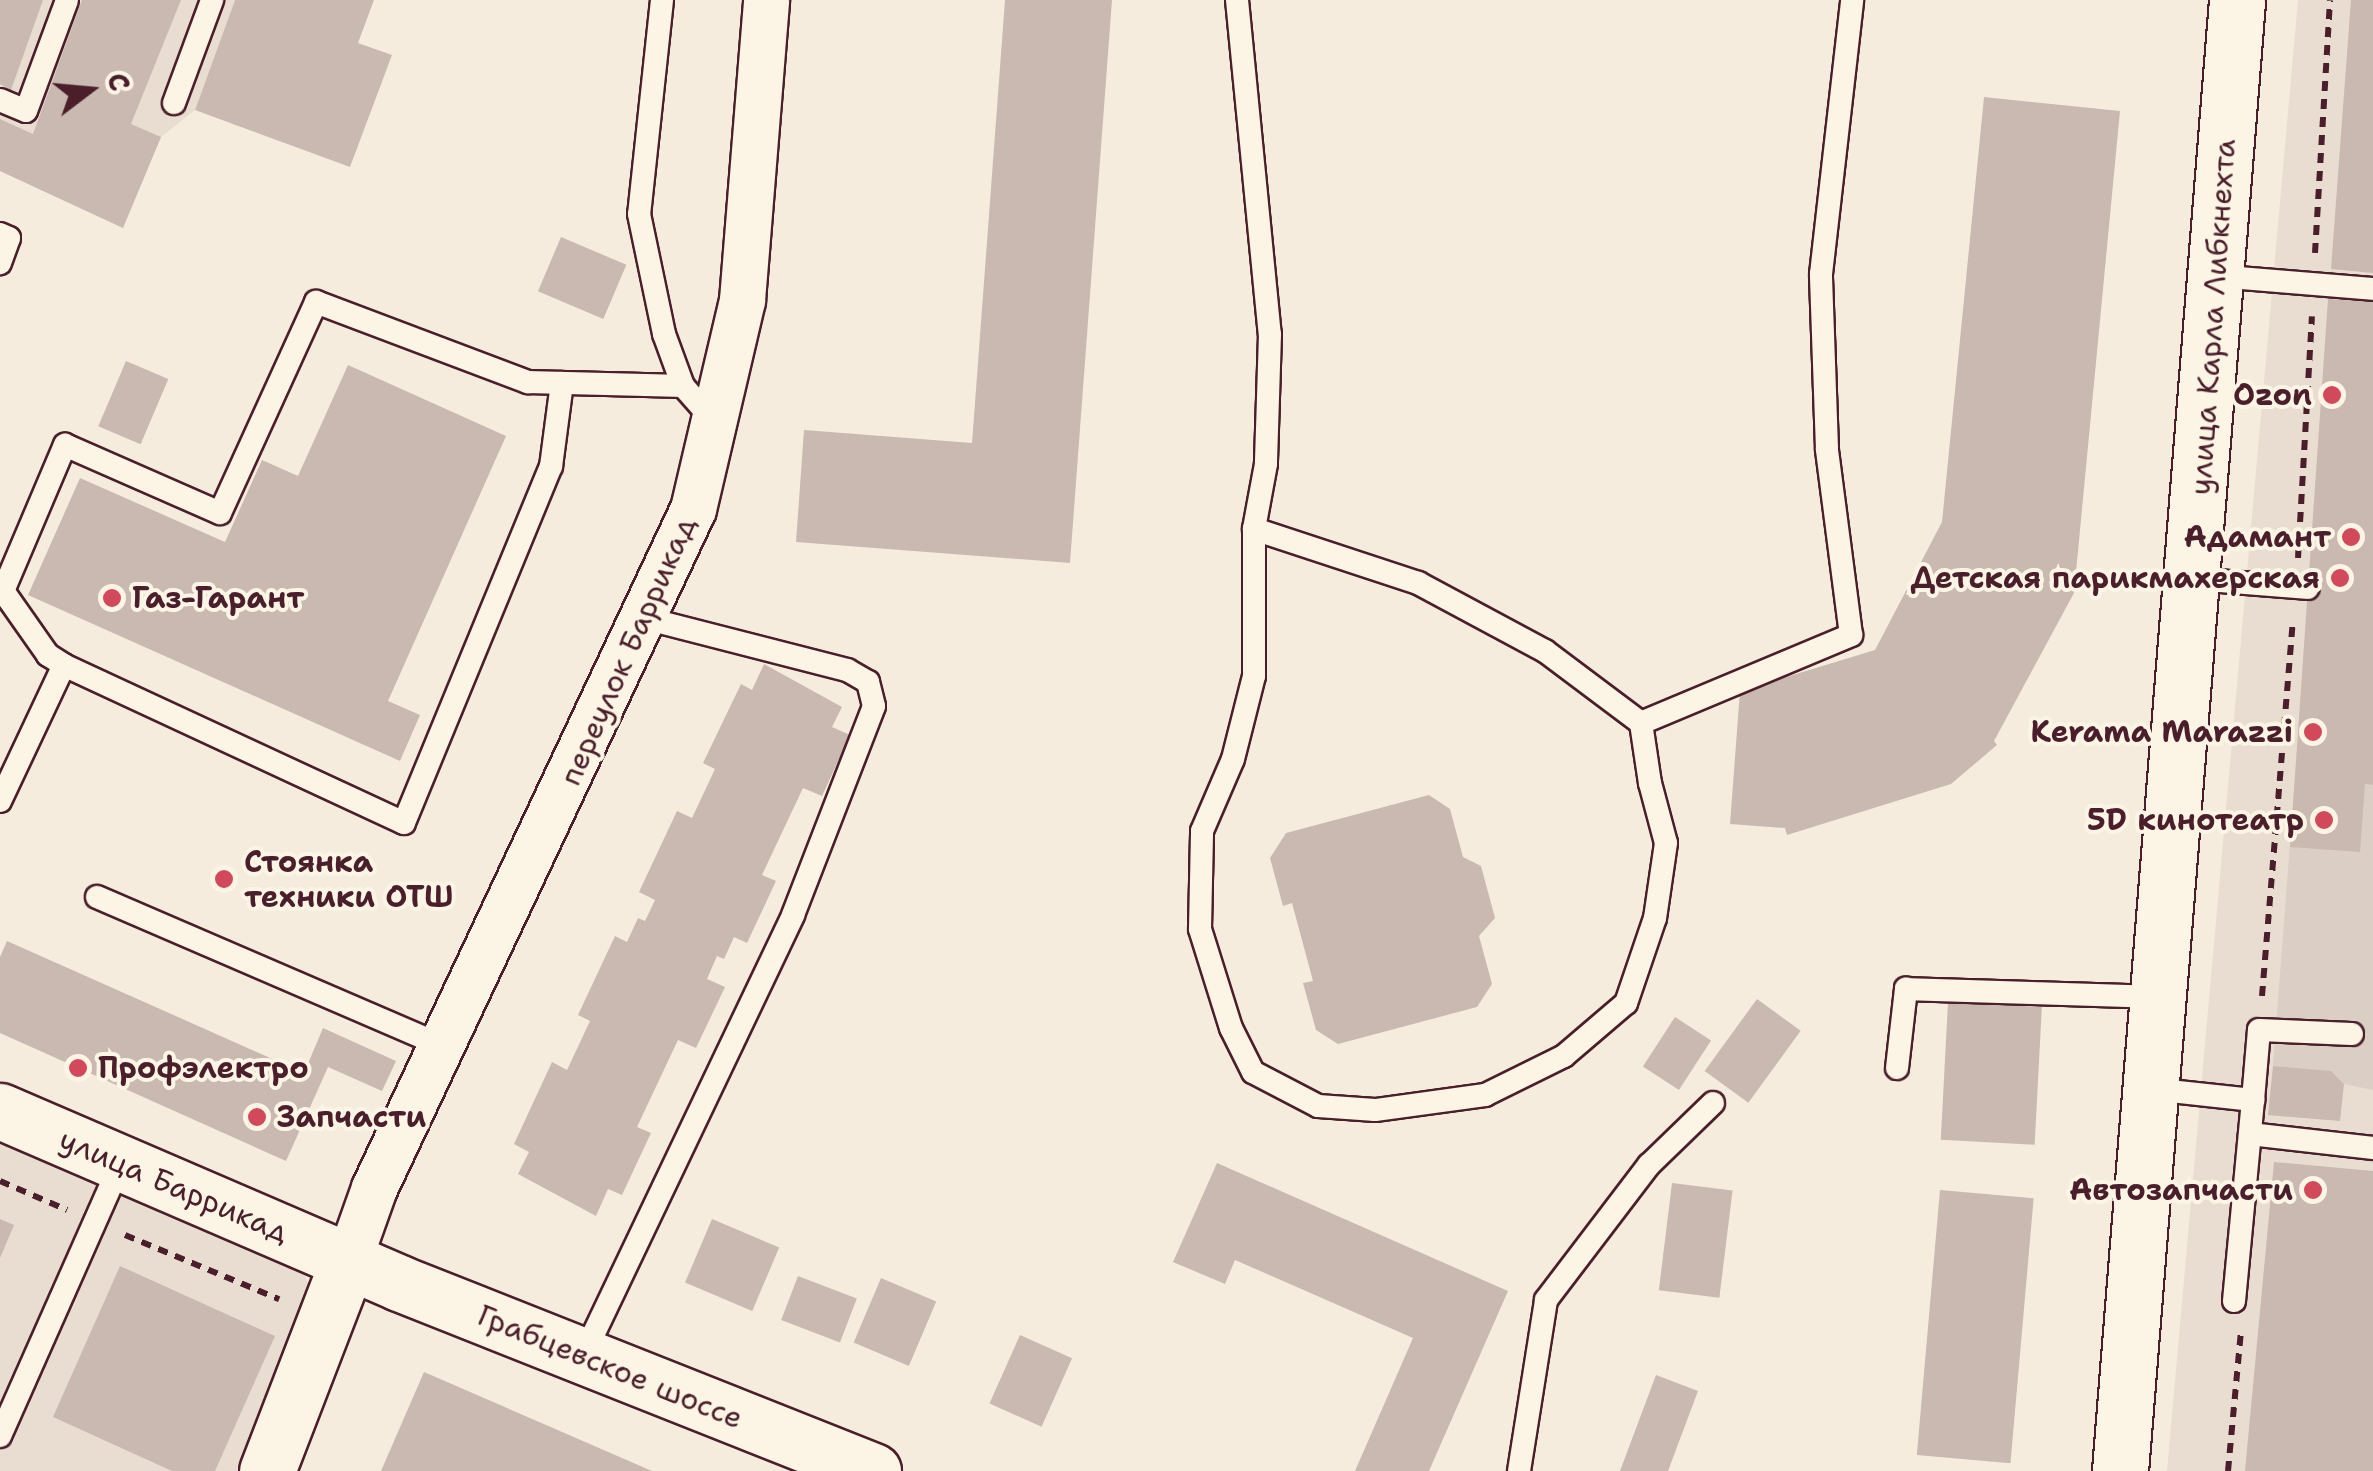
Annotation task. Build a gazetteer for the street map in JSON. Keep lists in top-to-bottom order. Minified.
{"streets":{"main road":["улица Карла Либкнехта","улица Баррикад","Грабцевское шоссе"],"street":["переулок Баррикад"]},"crossings":[["переулок Баррикад","улица Баррикад"],["переулок Баррикад","Грабцевское шоссе"],["улица Баррикад","Грабцевское шоссе"]],"places":["Ozon","Адамант","Детская парикмахерская","Газ-Гарант","Kerama Marazzi","5D кинотеатр","Стоянка техники ОТШ","Профэлектро","Запчасти","Автозапчасти"],"north":"right"}
